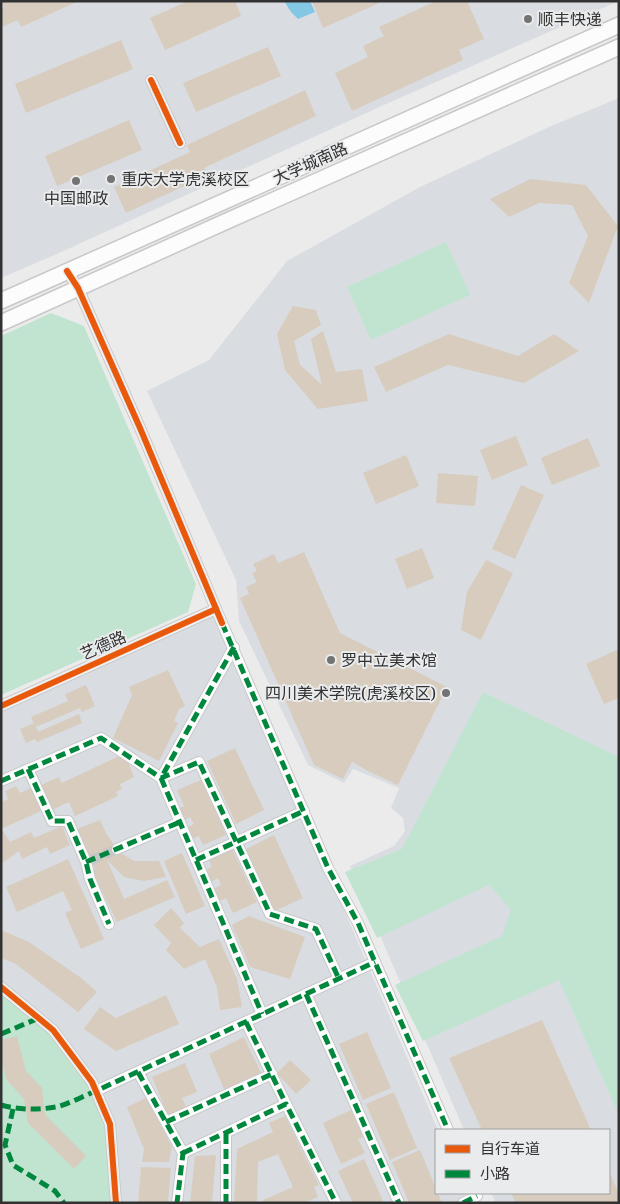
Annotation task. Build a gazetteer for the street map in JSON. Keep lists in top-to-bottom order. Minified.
{"streets":{"main road":["大学城南路"],"street":["艺德路"]},"places":["顺丰快递","重庆大学虎溪校区","中国邮政","罗中立美术馆","四川美术学院(虎溪校区)"],"legend":["自行车道","小路"]}
